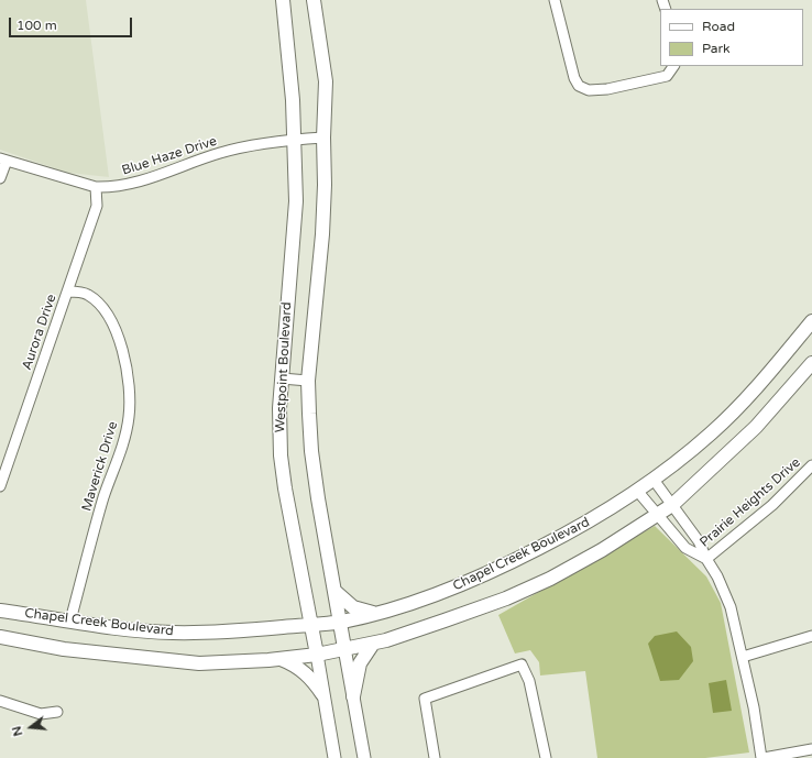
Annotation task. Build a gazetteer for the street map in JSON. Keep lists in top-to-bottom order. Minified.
{"streets":{"main road":["Westpoint Boulevard","Chapel Creek Boulevard"],"street":["Blue Haze Drive","Aurora Drive","Maverick Drive","Prairie Heights Drive"]},"crossings":[["Blue Haze Drive","Aurora Drive"],["Blue Haze Drive","Westpoint Boulevard"],["Aurora Drive","Maverick Drive"],["Westpoint Boulevard","Chapel Creek Boulevard"],["Maverick Drive","Chapel Creek Boulevard"]],"legend":["Road","Park"],"scale_bar":"100 m","north":"left"}
